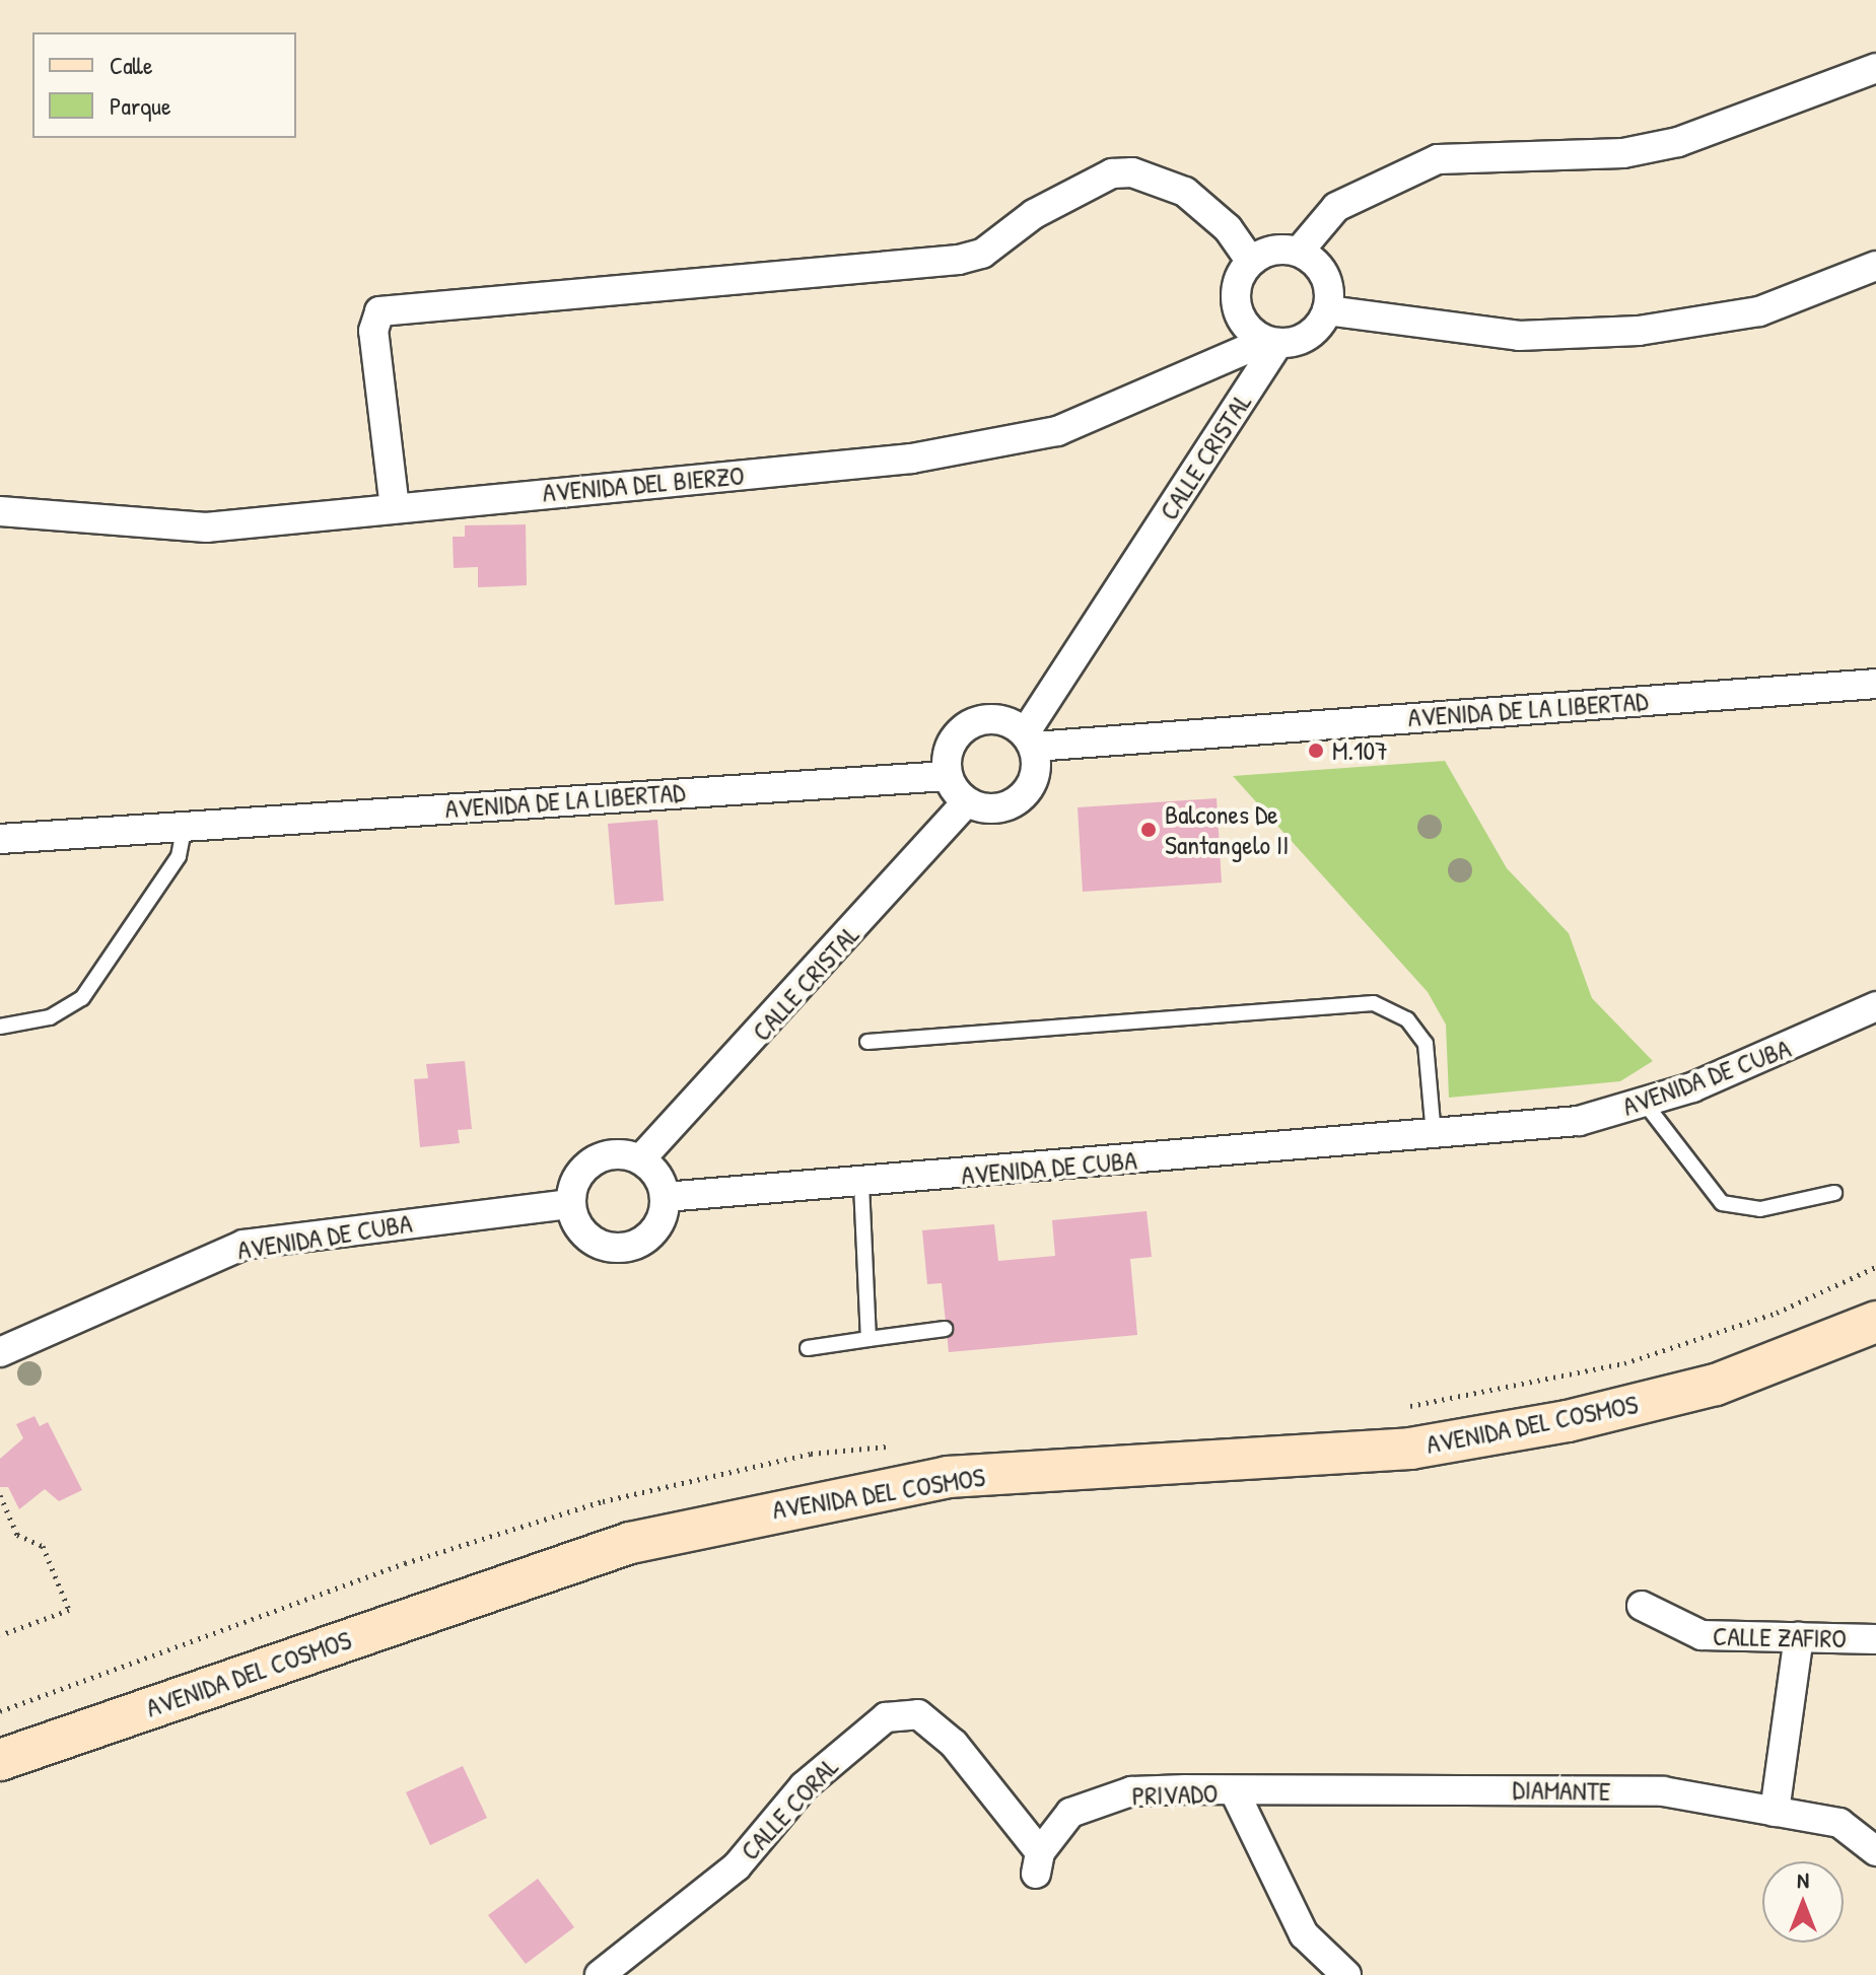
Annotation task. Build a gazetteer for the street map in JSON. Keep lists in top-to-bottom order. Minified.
{"streets":{"street":["CALLE CRISTAL","AVENIDA DEL BIERZO","AVENIDA DE LA LIBERTAD","AVENIDA DE CUBA","AVENIDA DEL COSMOS","CALLE ZAFIRO","DIAMANTE","PRIVADO","CALLE CORAL"]},"crossings":[["CALLE CRISTAL","AVENIDA DEL BIERZO"],["CALLE CRISTAL","AVENIDA DE LA LIBERTAD"],["CALLE CRISTAL","AVENIDA DE CUBA"],["DIAMANTE","PRIVADO"],["PRIVADO","CALLE CORAL"]],"places":["M.107","Balcones De Santangelo II"],"legend":["Calle","Parque"],"north":"top"}
